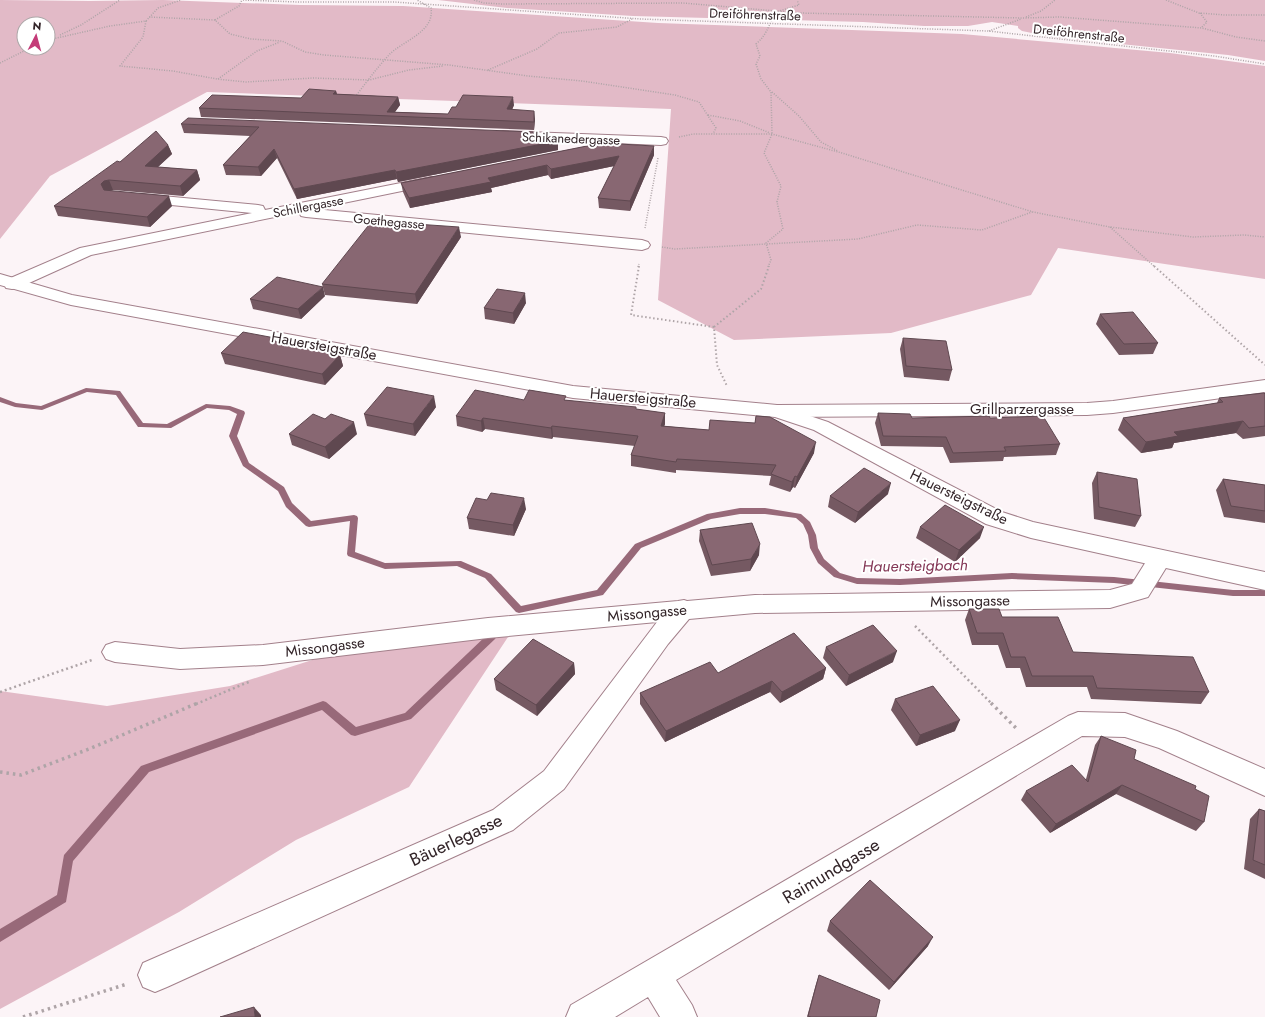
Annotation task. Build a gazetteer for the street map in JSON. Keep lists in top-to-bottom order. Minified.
{"streets":{"street":["Schikanedergasse","Schillergasse","Goethegasse","Hauersteigstraße","Grillparzergasse","Missongasse","Bäuerlegasse","Raimundgasse"],"path":["Dreiföhrenstraße"]},"crossings":[["Schillergasse","Goethegasse"],["Schillergasse","Hauersteigstraße"],["Hauersteigstraße","Grillparzergasse"],["Hauersteigstraße","Missongasse"],["Missongasse","Bäuerlegasse"]],"water":["Hauersteigbach"],"north":"top"}
